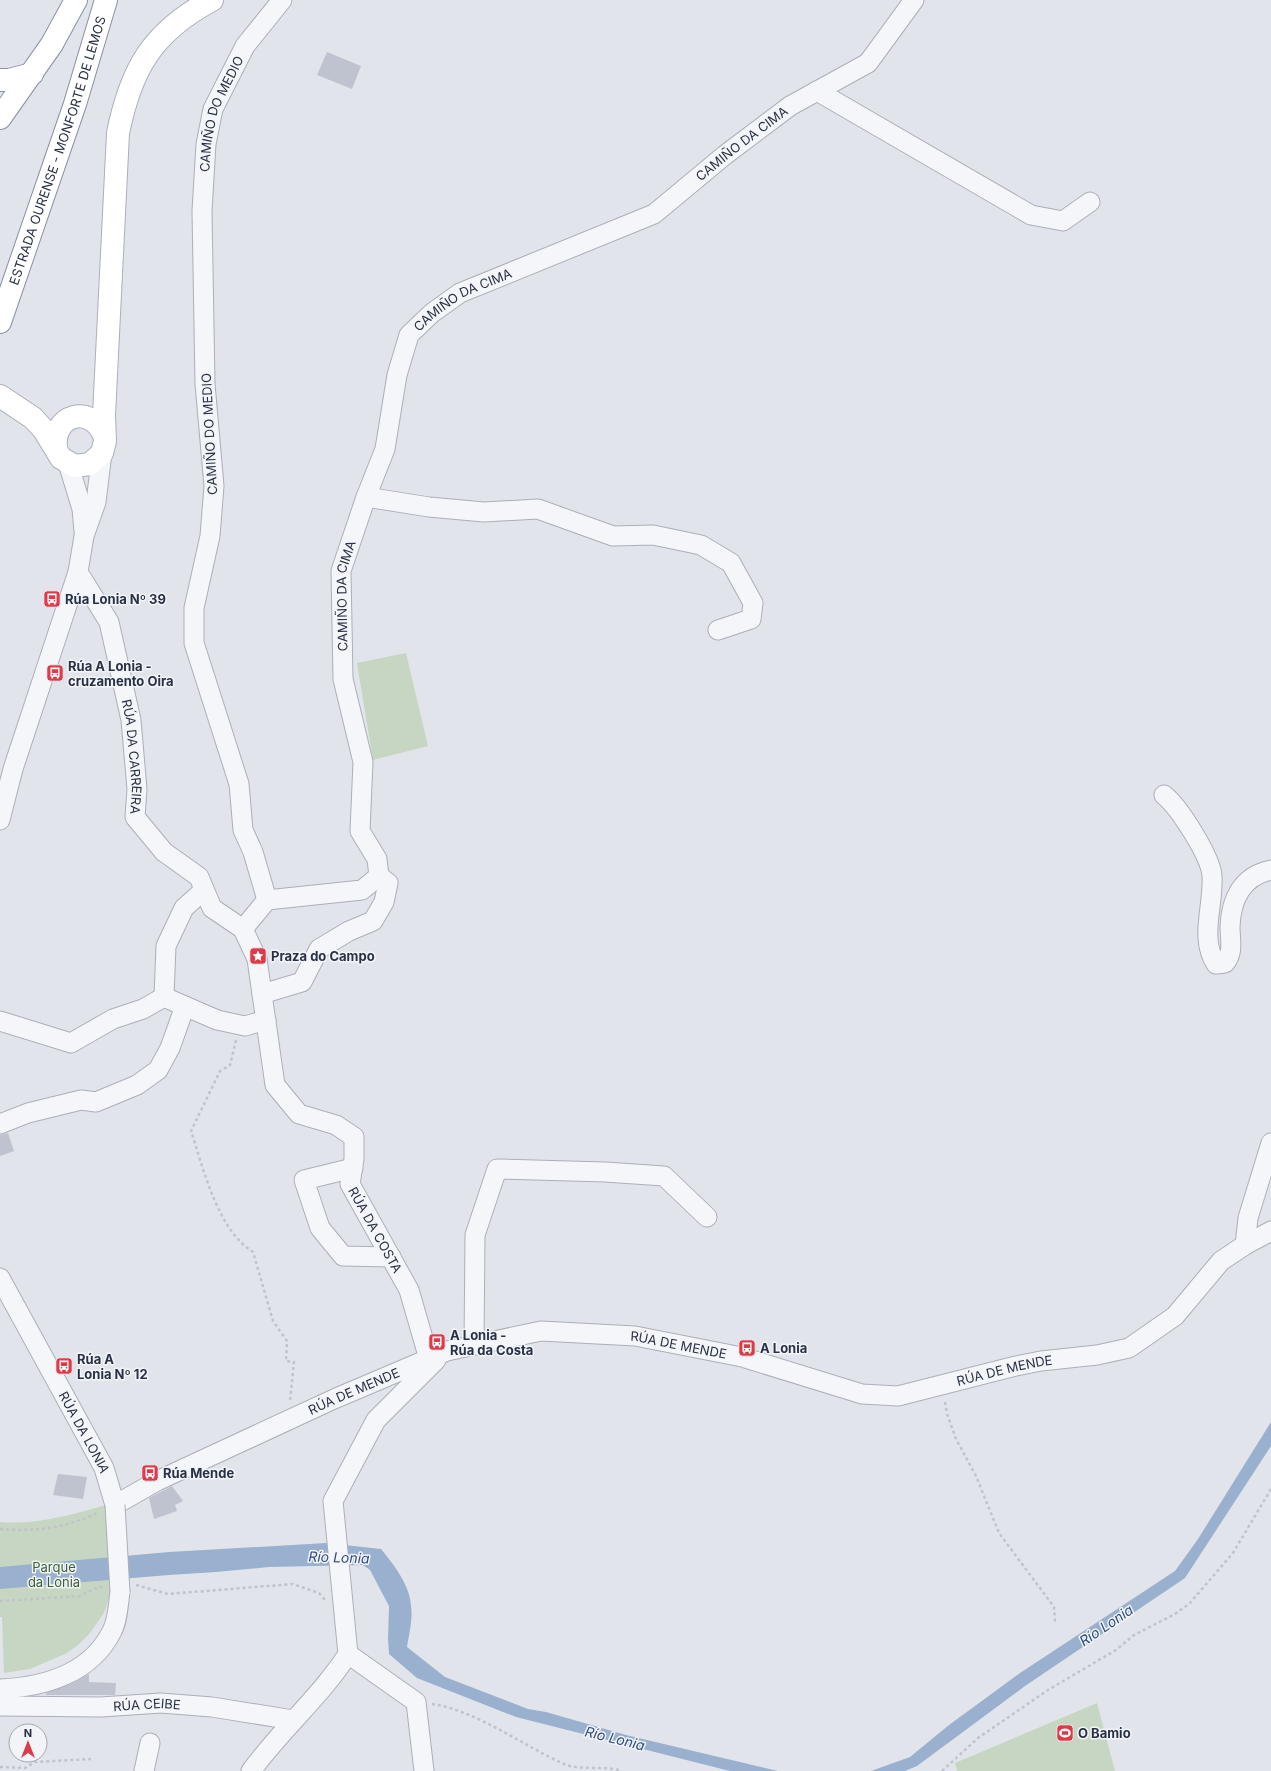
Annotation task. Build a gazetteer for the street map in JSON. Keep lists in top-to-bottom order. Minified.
{"streets":{"main road":["ESTRADA OURENSE - MONFORTE DE LEMOS"],"street":["CAMIÑO DO MEDIO","CAMIÑO DA CIMA","RÚA DA CARREIRA","RÚA DA COSTA","RÚA DE MENDE","RÚA DA LONIA","RÚA CEIBE"]},"crossings":[["CAMIÑO DA CIMA","RÚA DA COSTA"],["RÚA DA CARREIRA","RÚA DA COSTA"],["RÚA DA COSTA","RÚA DE MENDE"],["RÚA DE MENDE","RÚA DA LONIA"]],"water":["Río Lonia"],"parks":["Parque da Lonia"],"places":{"bus stop":["Rúa Lonia Nº 39","Rúa A Lonia - cruzamento Oira","A Lonia - Rúa da Costa","A Lonia","Rúa A Lonia Nº 12","Rúa Mende"],"place":["Praza do Campo"],"sports":["O Bamio"]},"north":"top"}
